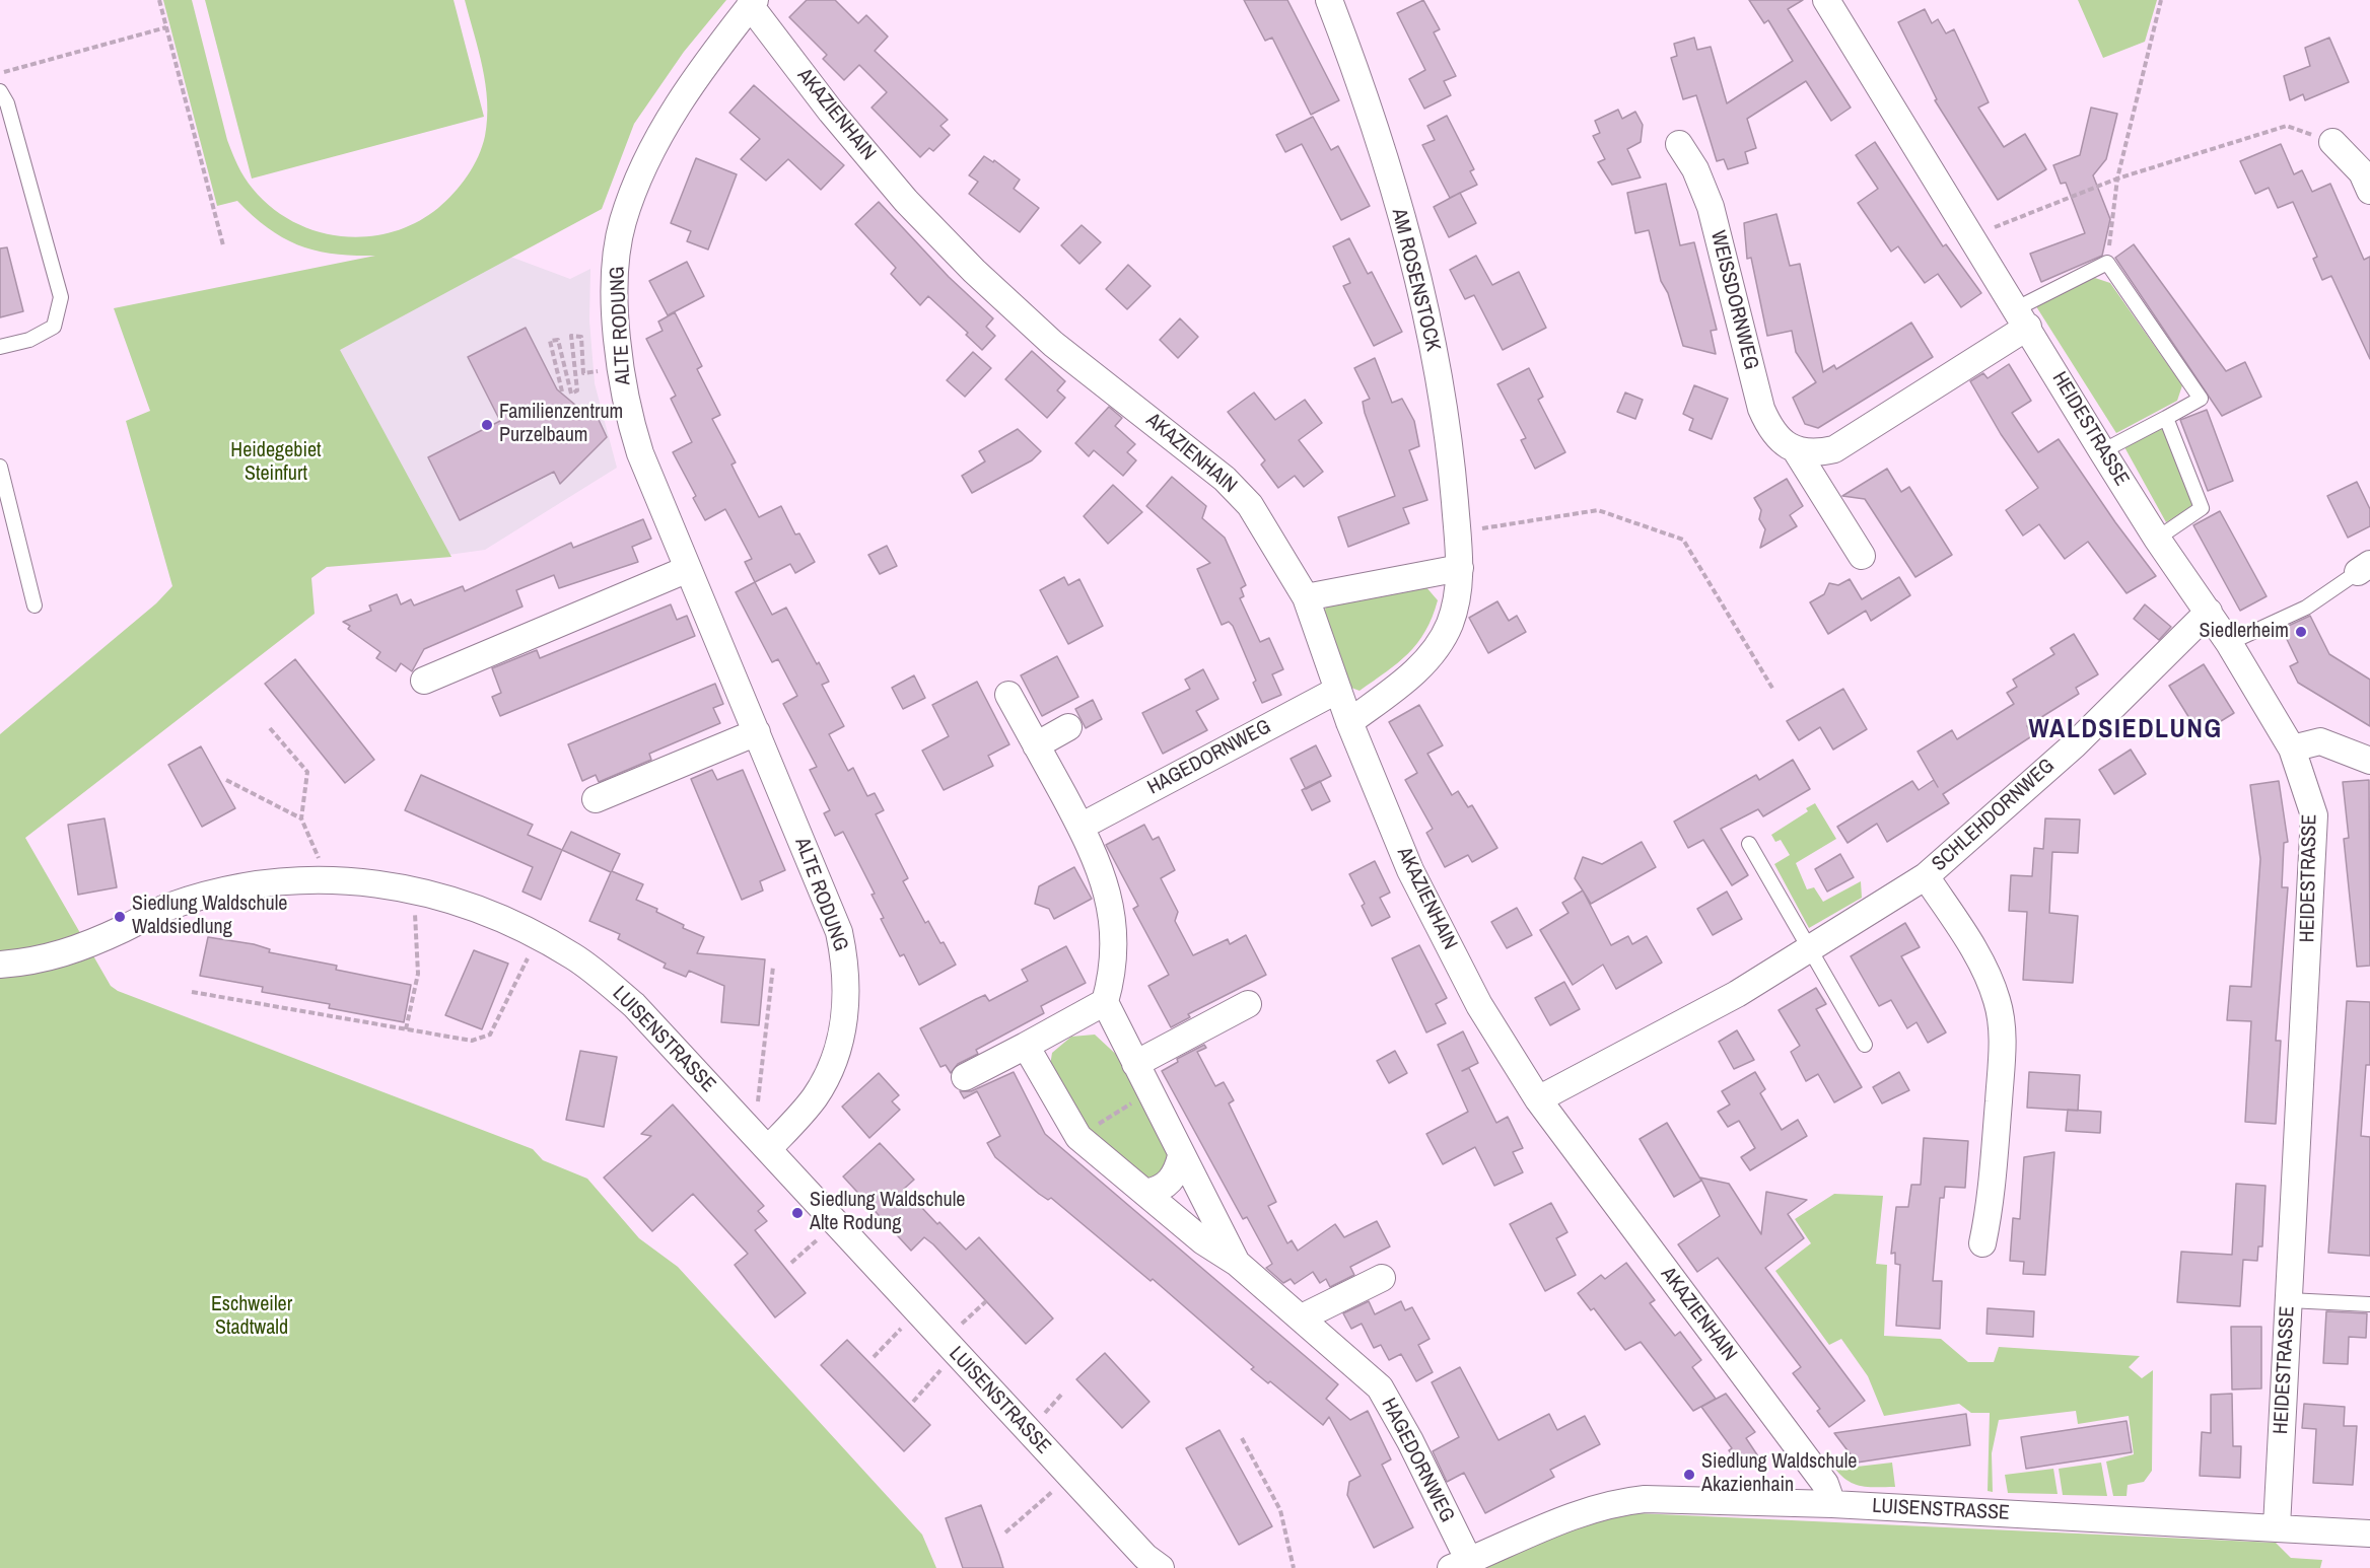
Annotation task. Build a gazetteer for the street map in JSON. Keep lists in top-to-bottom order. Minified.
{"streets":{"street":["AKAZIENHAIN","AM ROSENSTOCK","WEISSDORNWEG","ALTE RODUNG","HEIDESTRASSE","HAGEDORNWEG","SCHLEHDORNWEG","LUISENSTRASSE"]},"crossings":[["AKAZIENHAIN","AM ROSENSTOCK"],["AKAZIENHAIN","ALTE RODUNG"],["AKAZIENHAIN","HAGEDORNWEG"],["AKAZIENHAIN","LUISENSTRASSE"],["ALTE RODUNG","LUISENSTRASSE"],["HEIDESTRASSE","SCHLEHDORNWEG"],["HEIDESTRASSE","LUISENSTRASSE"],["HAGEDORNWEG","LUISENSTRASSE"]],"districts":["WALDSIEDLUNG"],"parks":["Heidegebiet Steinfurt","Eschweiler Stadtwald"],"places":["Familienzentrum Purzelbaum","Siedlerheim","Siedlung Waldschule Waldsiedlung","Siedlung Waldschule Alte Rodung","Siedlung Waldschule Akazienhain"]}
